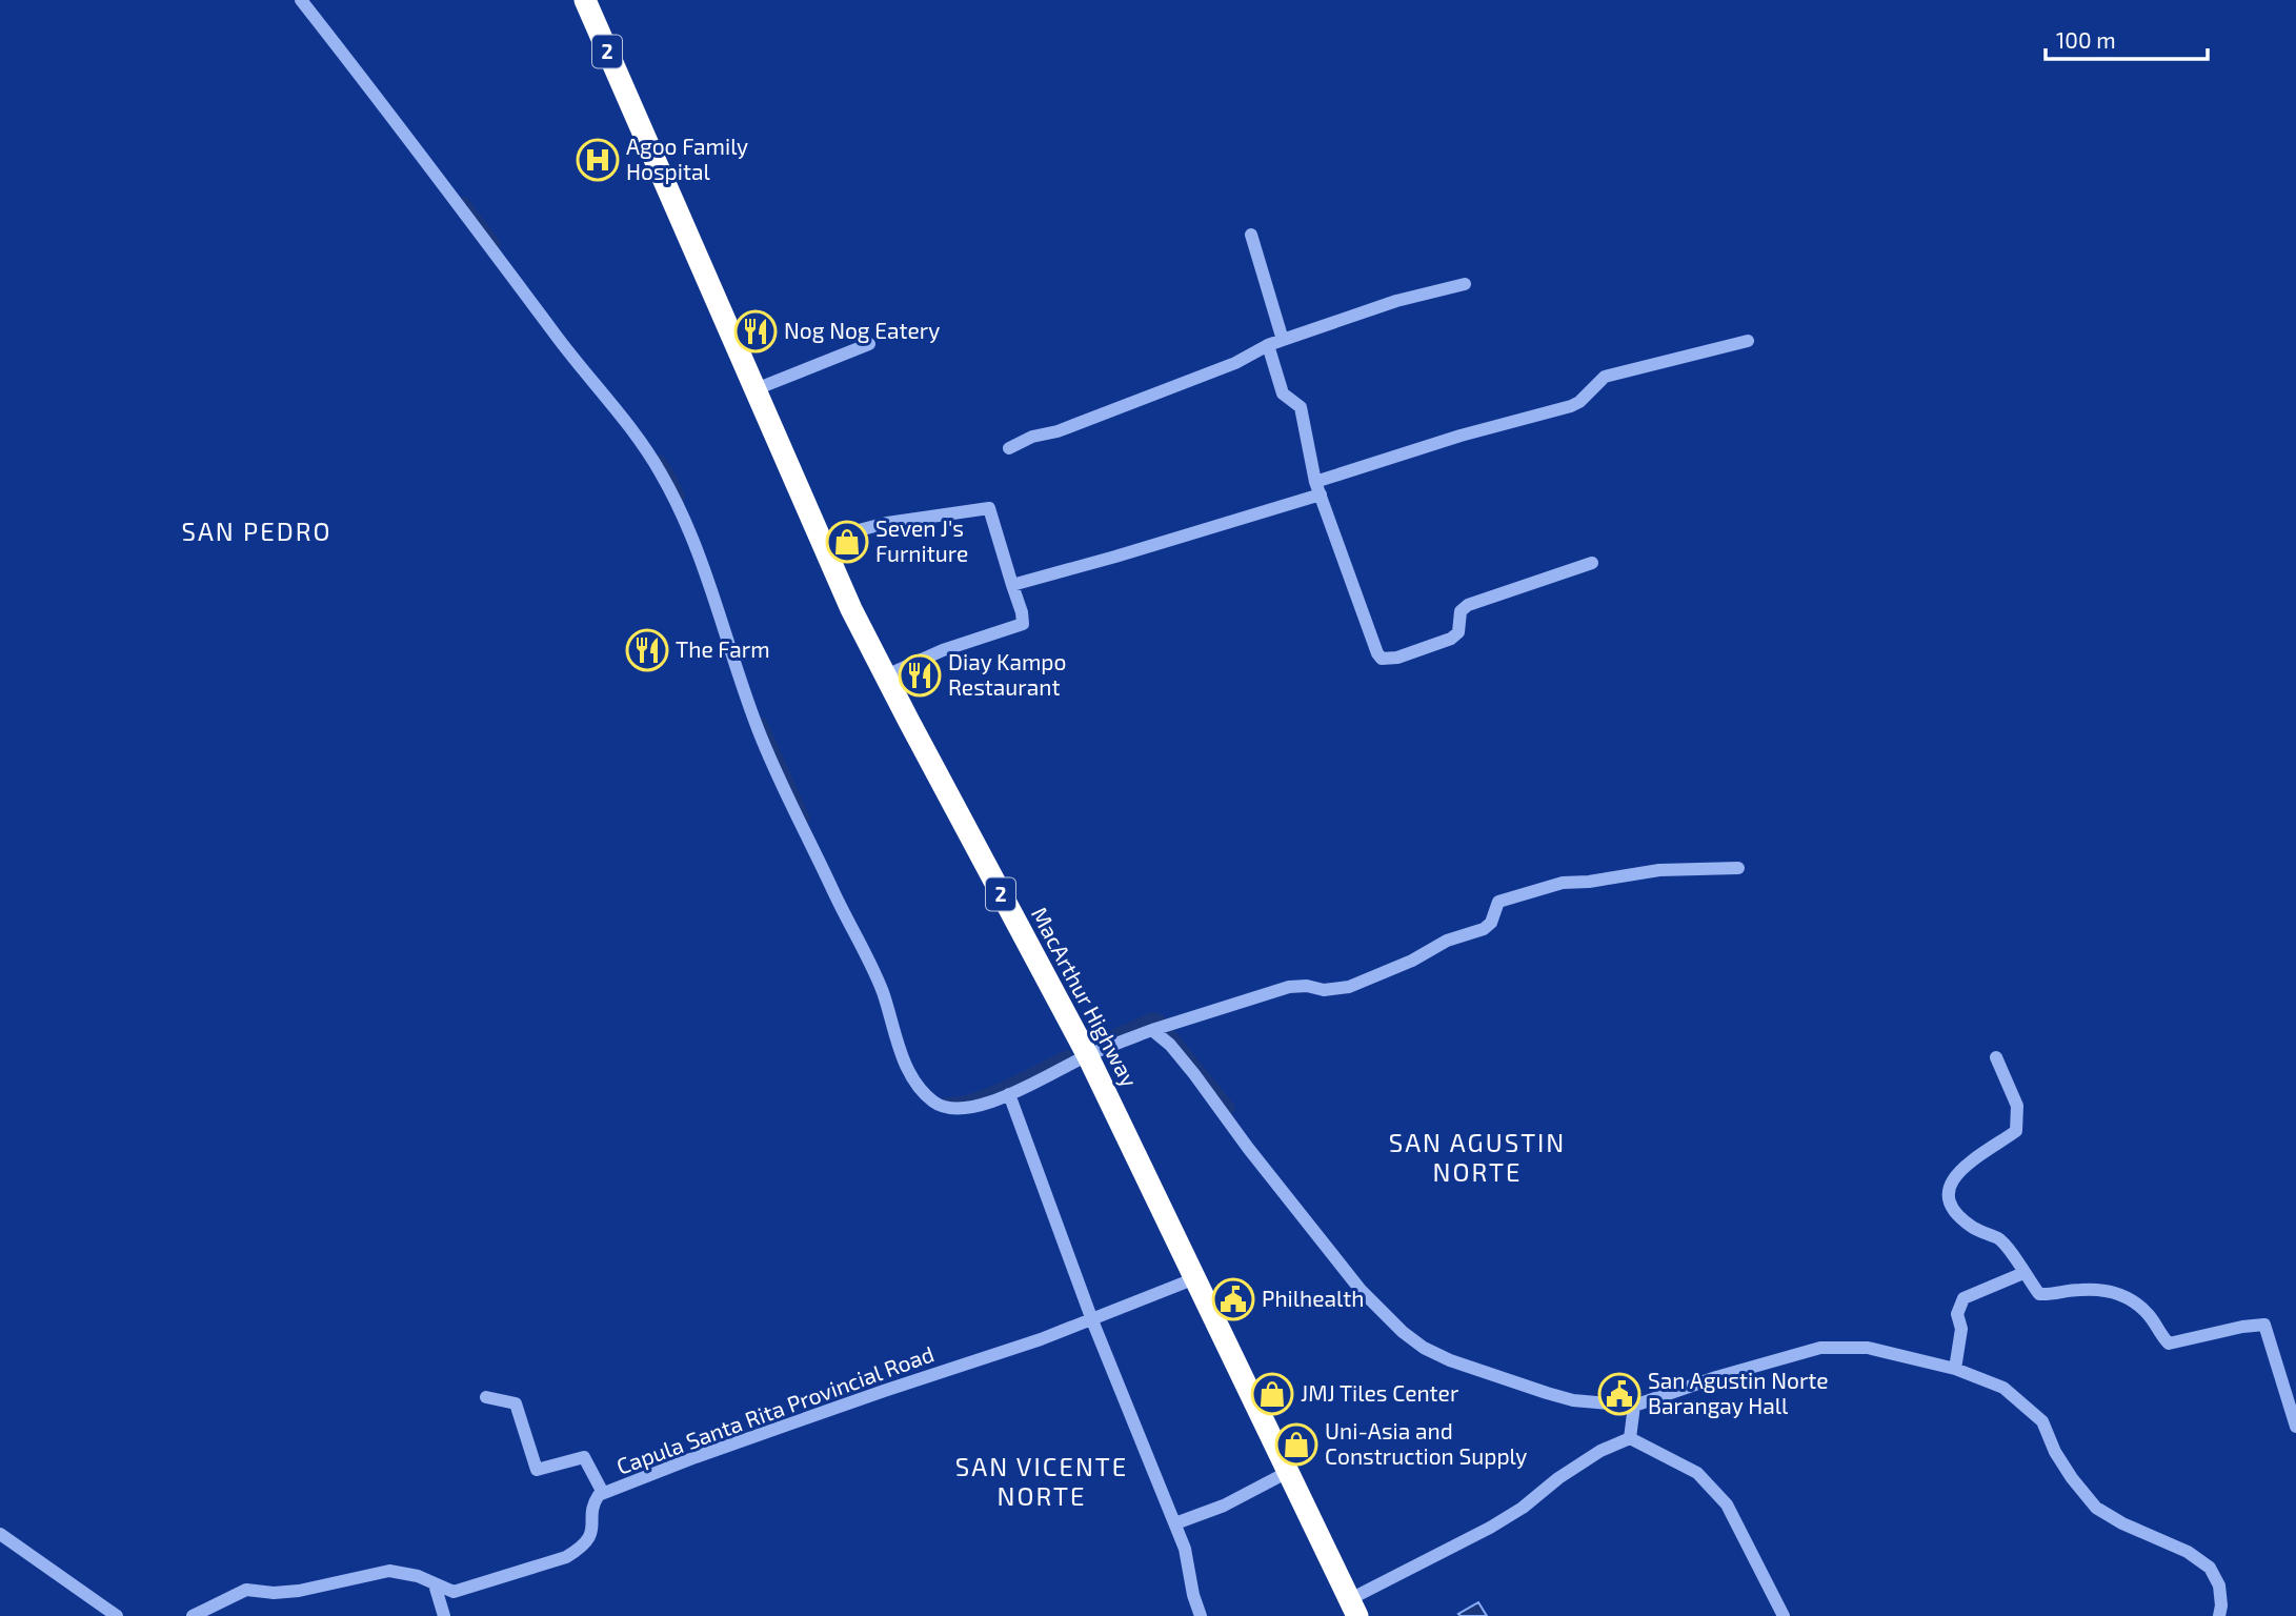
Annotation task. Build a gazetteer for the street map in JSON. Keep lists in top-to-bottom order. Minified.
{"streets":{"highway":["2","MacArthur Highway"],"street":["Capula Santa Rita Provincial Road"]},"crossings":[["MacArthur Highway","Capula Santa Rita Provincial Road"]],"districts":["SAN PEDRO","SAN AGUSTIN NORTE","SAN VICENTE NORTE"],"places":{"hospital":["Agoo Family Hospital"],"restaurant":["Nog Nog Eatery","The Farm","Diay Kampo Restaurant"],"shop":["Seven J's Furniture","JMJ Tiles Center","Uni-Asia and Construction Supply"],"public building":["Philhealth","San Agustin Norte Barangay Hall"]},"scale_bar":"100 m"}
